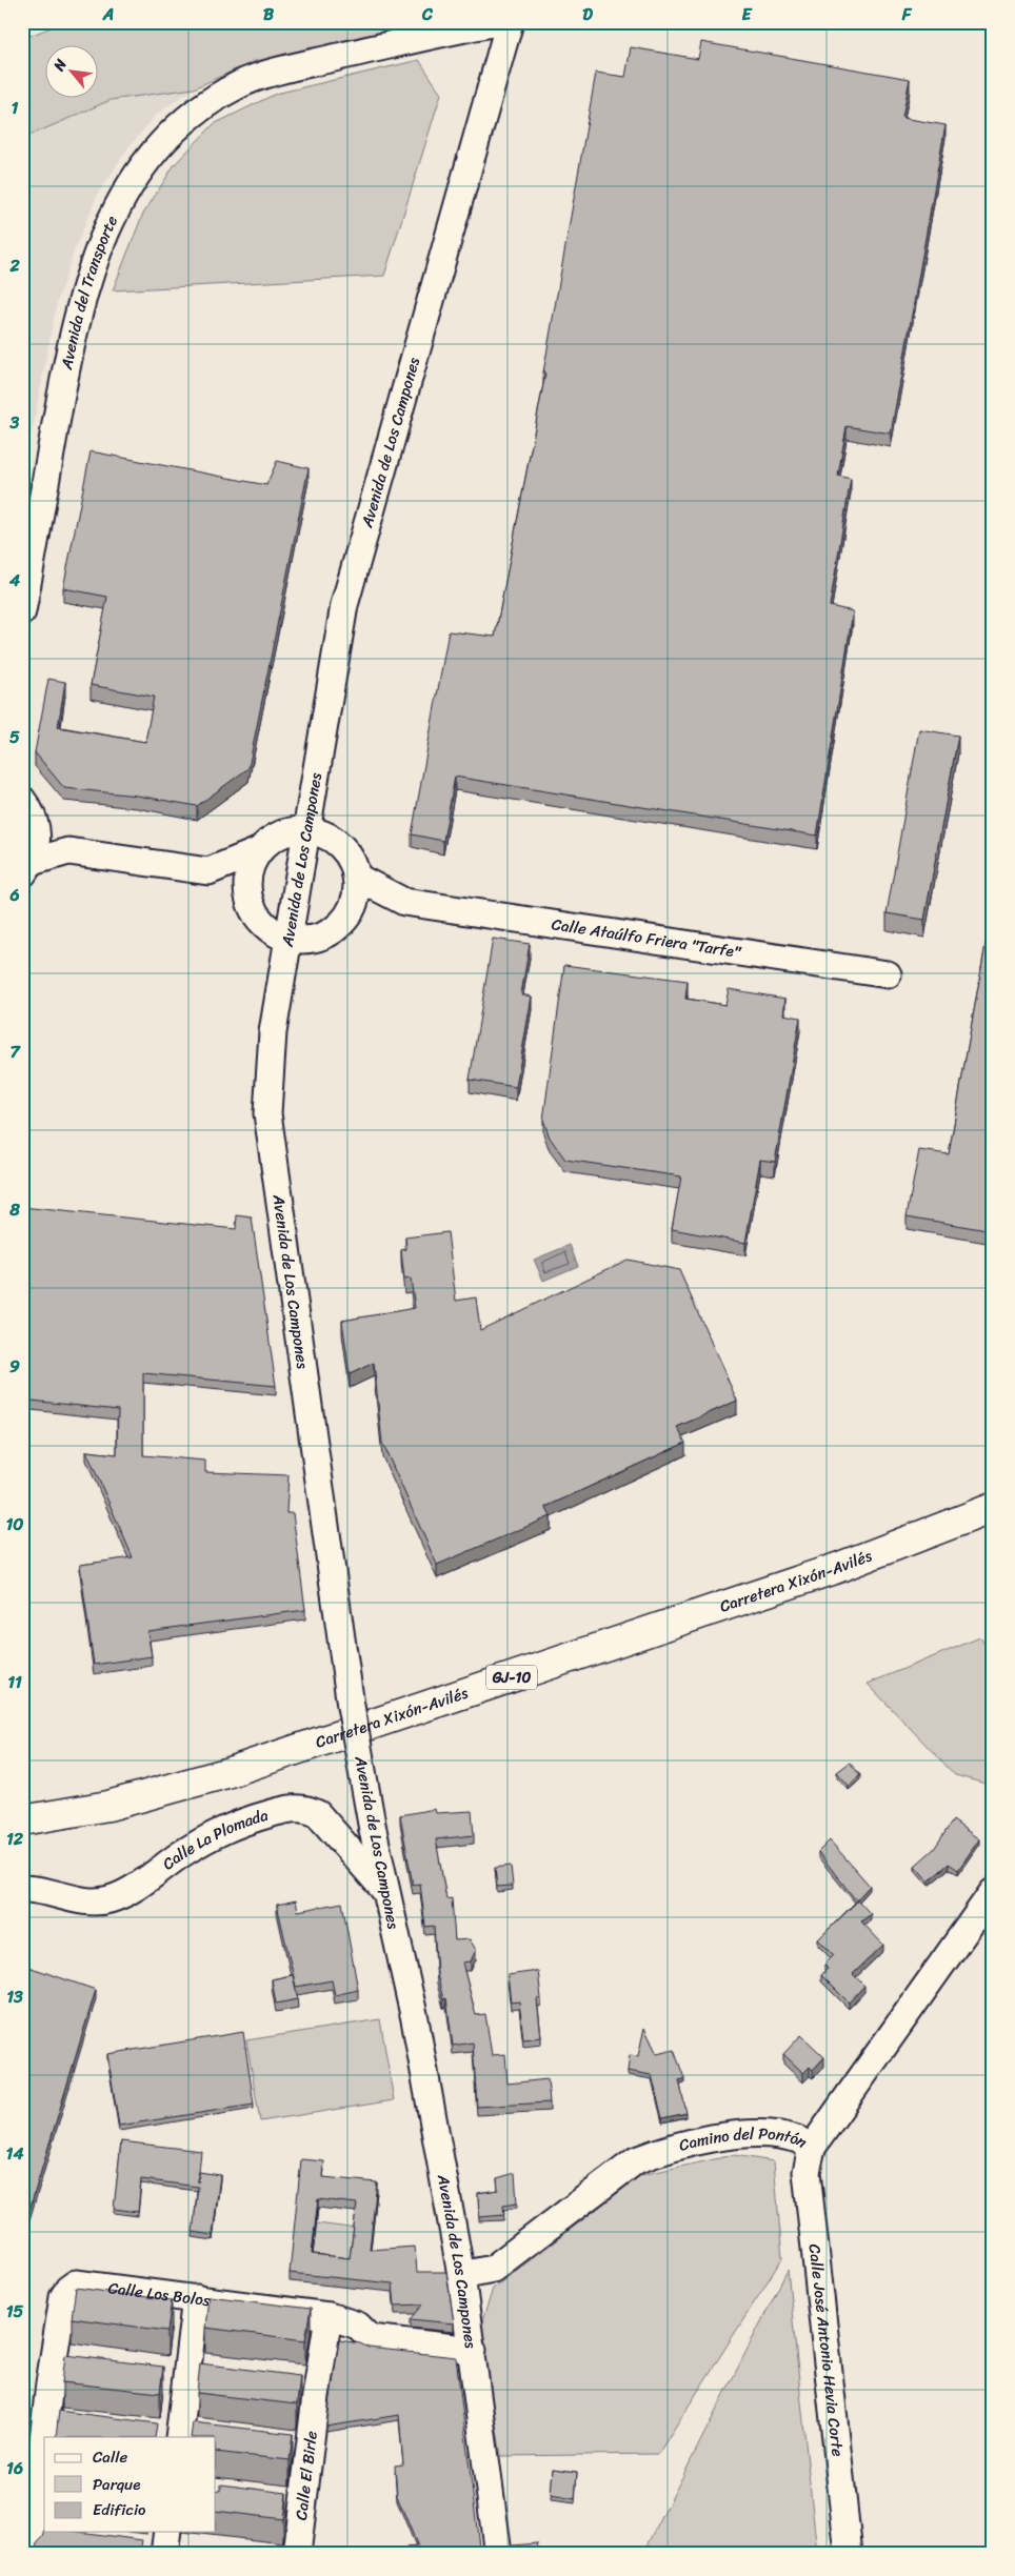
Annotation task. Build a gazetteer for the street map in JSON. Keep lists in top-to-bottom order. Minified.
{"streets":{"highway":["Carretera Xixón-Avilés","GJ-10"],"street":["Avenida del Transporte","Avenida de Los Campones","Calle Ataúlfo Friera \"Tarfe\"","Calle La Plomada","Camino del Pontón","Calle Los Bolos","Calle José Antonio Hevia Corte","Calle El Birle"]},"crossings":[["Avenida del Transporte","Avenida de Los Campones"],["Avenida de Los Campones","Calle La Plomada"],["Avenida de Los Campones","Camino del Pontón"],["Avenida de Los Campones","Calle Los Bolos"],["Camino del Pontón","Calle José Antonio Hevia Corte"],["Calle Los Bolos","Calle El Birle"]],"legend":["Calle","Parque","Edificio"],"north":"top left","grid":{"columns":["A","B","C","D","E","F"],"rows":["1","2","3","4","5","6","7","8","9","10","11","12","13","14","15","16"]}}
